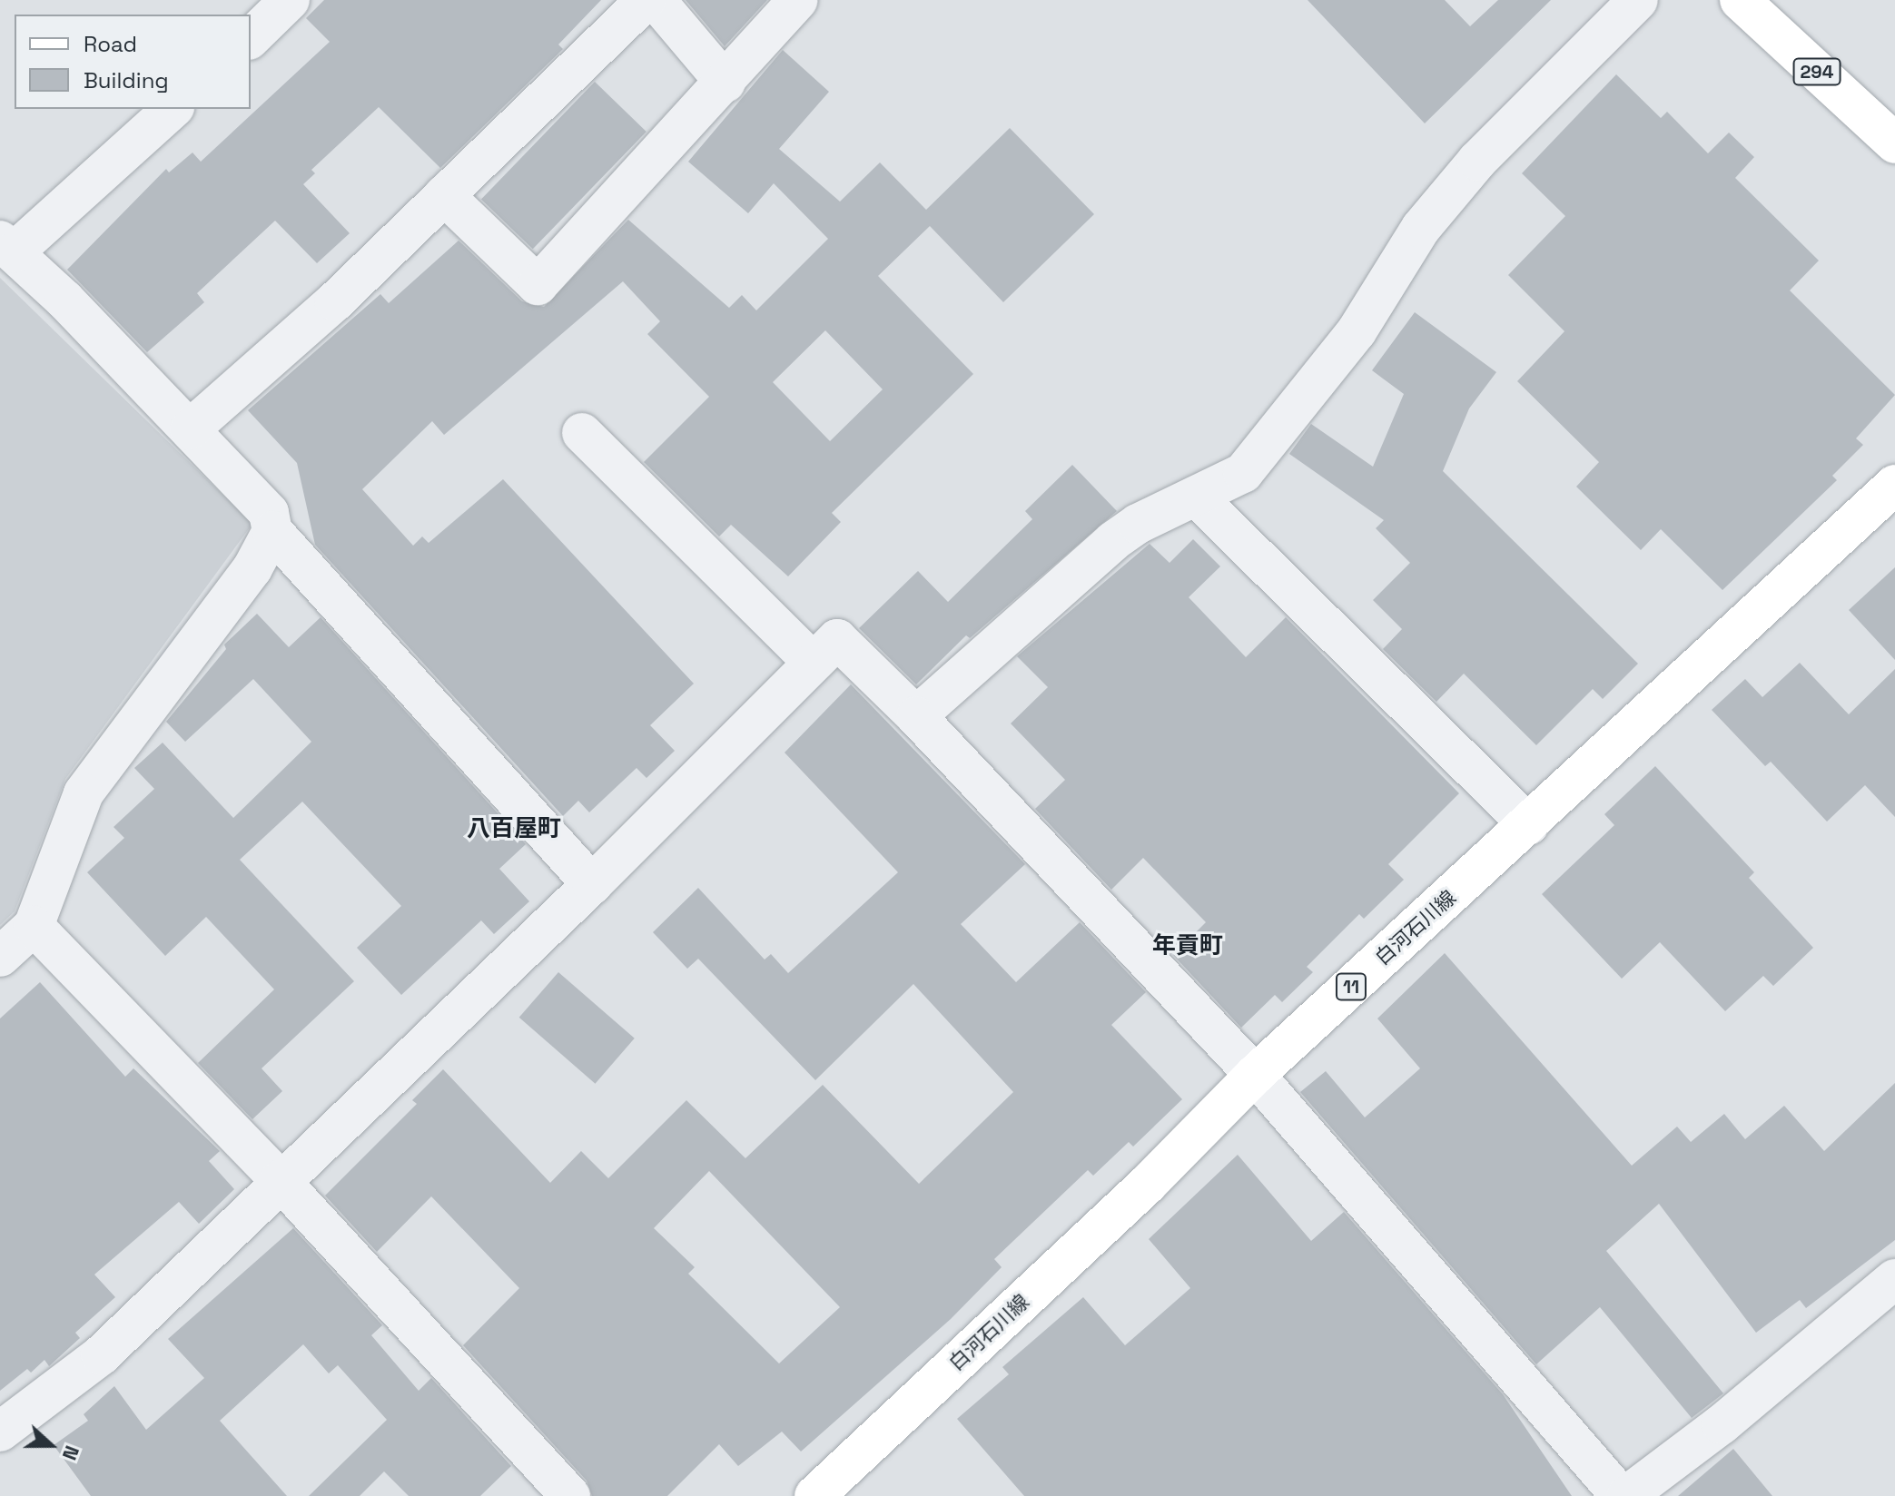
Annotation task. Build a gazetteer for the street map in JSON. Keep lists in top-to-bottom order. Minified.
{"streets":{"main road":["294","白河石川線","11"]},"districts":["八百屋町","年貢町"],"legend":["Road","Building"],"north":"right"}
